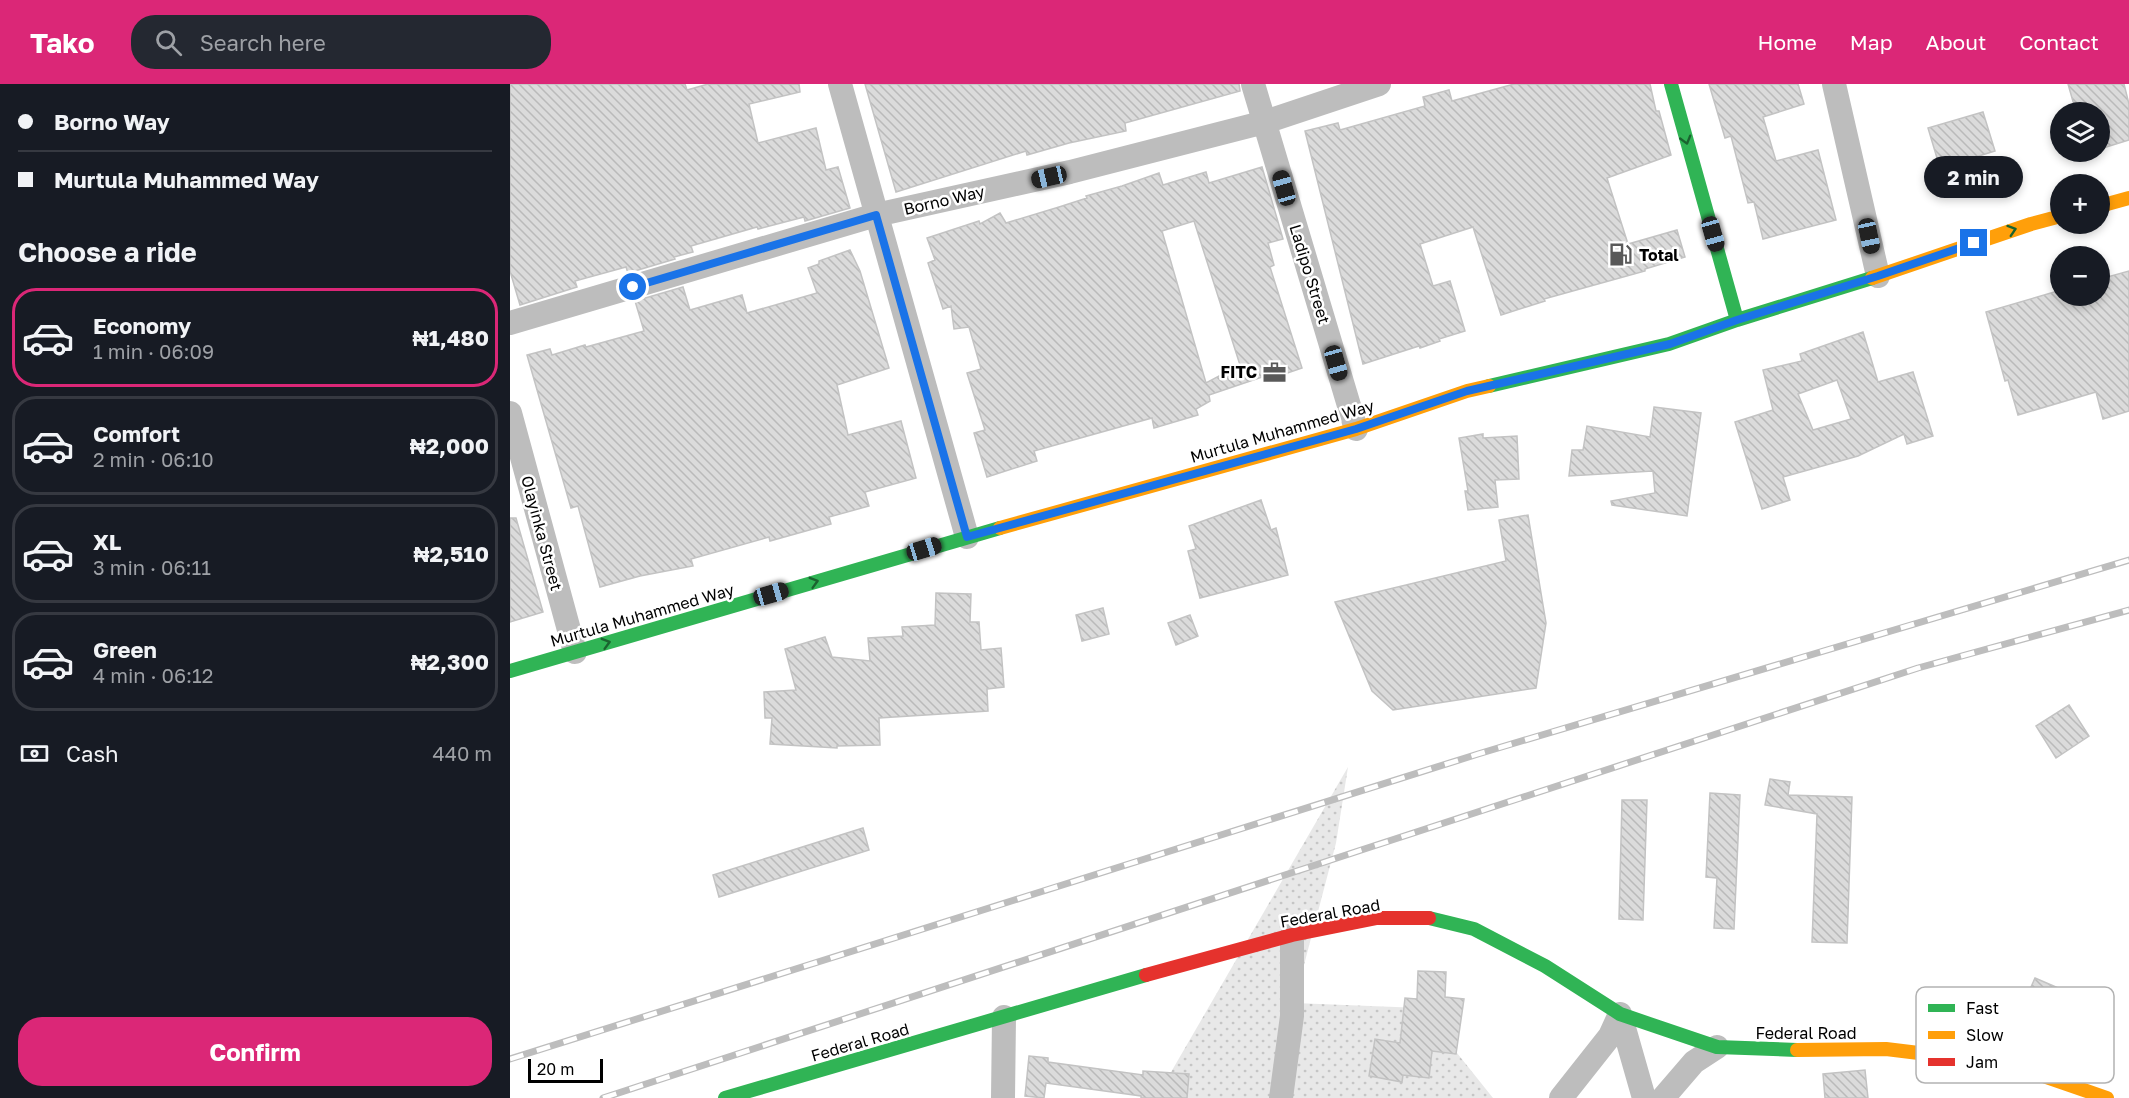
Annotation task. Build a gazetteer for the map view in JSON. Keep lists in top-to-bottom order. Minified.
{"streets":{"main road":["Murtula Muhammed Way","Federal Road"],"street":["Borno Way","Ladipo Street","Olayinka Street"]},"crossings":[["Borno Way","Ladipo Street"],["Ladipo Street","Murtula Muhammed Way"],["Murtula Muhammed Way","Olayinka Street"]],"one_way":["Murtula Muhammed Way"],"places":{"fuel station":["Total"],"office":["FITC"]},"legend":["Fast","Slow","Jam"],"scale_bar":"20 m","page":{"header":"Tako","search":"Search here","nav":["Home","Map","About","Contact"],"banner":["Borno Way","Murtula Muhammed Way"],"map_buttons":["+","−"],"bubble":"2 min","heading":"Choose a ride","list":[{"name":"Economy","note":"1 min · 06:09","value":"₦1,480"},{"name":"Comfort","note":"2 min · 06:10","value":"₦2,000"},{"name":"XL","note":"3 min · 06:11","value":"₦2,510"},{"name":"Green","note":"4 min · 06:12","value":"₦2,300"}],"pay":["Cash","440 m"],"buttons":"Confirm","scale":"20 m"}}
